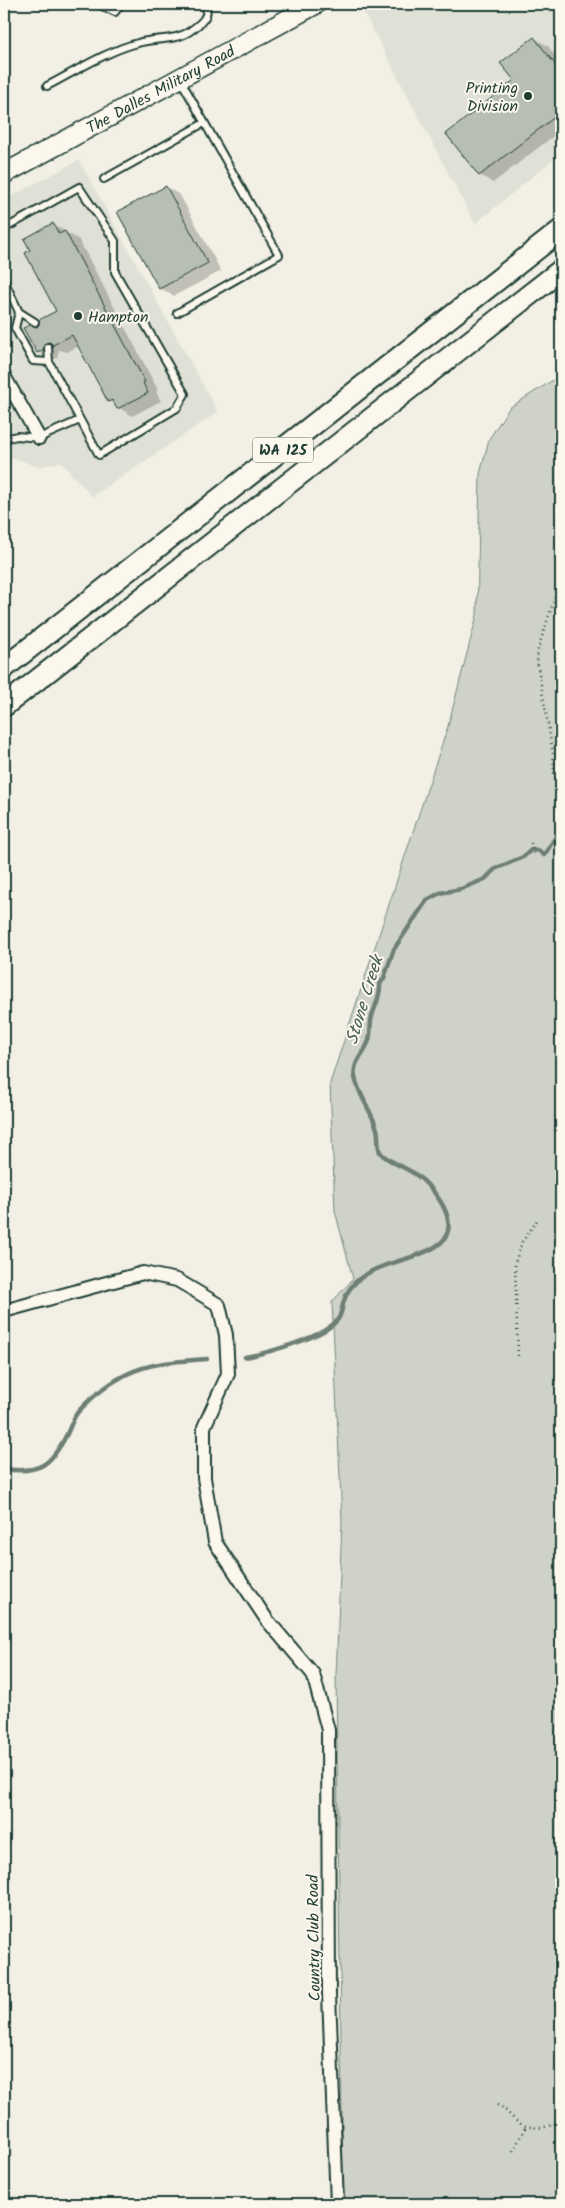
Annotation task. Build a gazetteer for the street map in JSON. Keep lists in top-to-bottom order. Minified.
{"streets":{"main road":["The Dalles Military Road","WA 125"],"street":["Country Club Road"]},"water":["Stone Creek"],"places":["Printing Division","Hampton"]}
